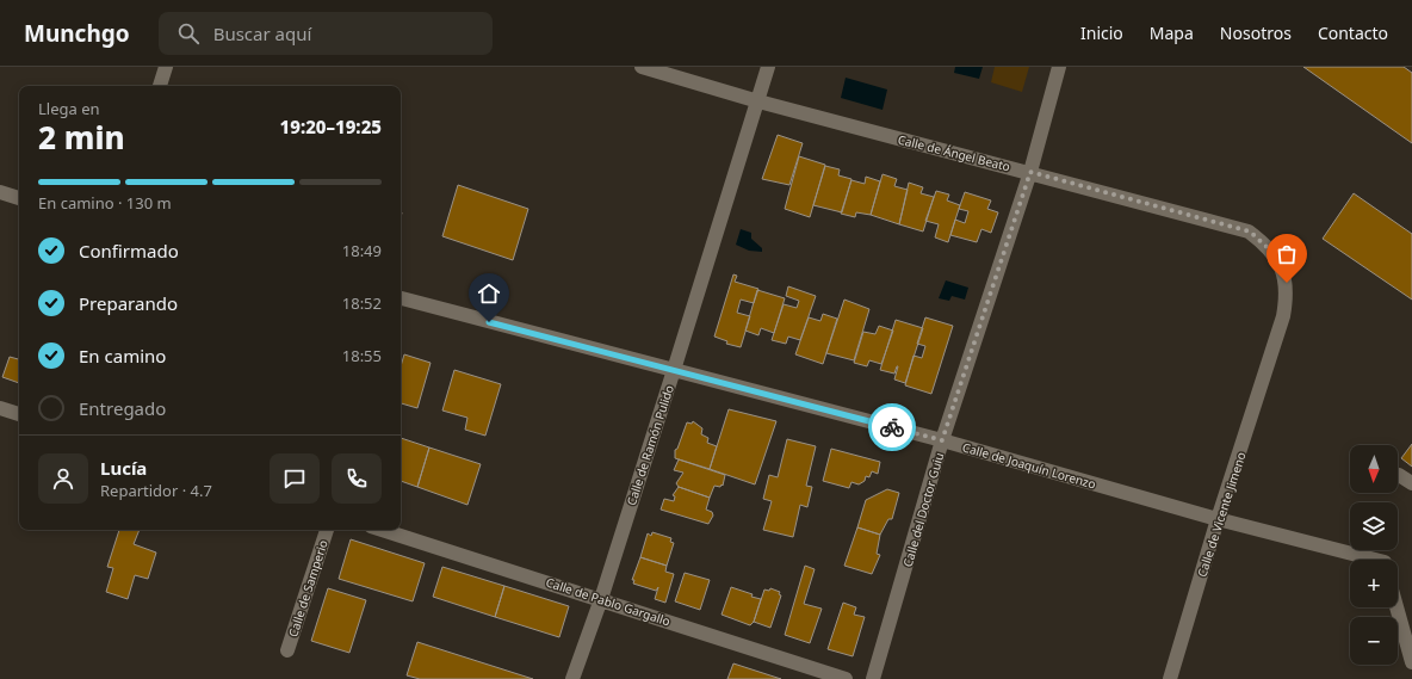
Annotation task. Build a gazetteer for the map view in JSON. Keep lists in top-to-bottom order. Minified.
{"streets":{"street":["Calle de Ángel Beato","Calle de Ramón Pulido","Calle de Joaquín Lorenzo","Calle del Doctor Guiu","Calle de Vicente Jimeno","Calle de Samperio","Calle de Pablo Gargallo"]},"crossings":[["Calle de Ángel Beato","Calle de Ramón Pulido"],["Calle de Ángel Beato","Calle del Doctor Guiu"],["Calle de Ángel Beato","Calle de Vicente Jimeno"],["Calle de Ramón Pulido","Calle de Joaquín Lorenzo"],["Calle de Ramón Pulido","Calle de Pablo Gargallo"],["Calle de Joaquín Lorenzo","Calle del Doctor Guiu"],["Calle de Joaquín Lorenzo","Calle de Vicente Jimeno"]],"north":"bottom","page":{"header":"Munchgo","search":"Buscar aquí","nav":["Inicio","Mapa","Nosotros","Contacto"],"heading":["2 min","Llega en","19:20–19:25"],"panel":["Lucía","Repartidor · 4.7"],"bar":"En camino · 130 m","list":[["Confirmado","18:49"],["Preparando","18:52"],["En camino","18:55"],"Entregado"],"map_buttons":["+","−"]}}
